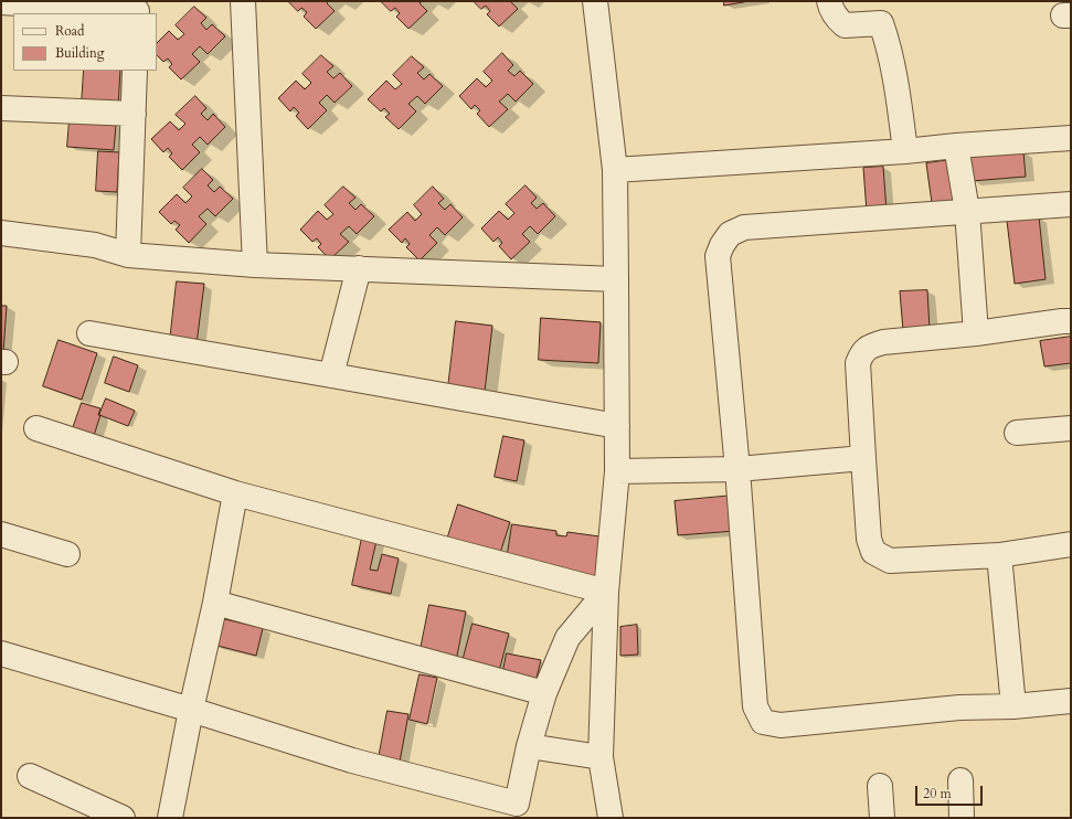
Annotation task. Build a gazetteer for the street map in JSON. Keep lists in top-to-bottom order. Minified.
{"legend":["Road","Building"],"scale_bar":"20 m"}
